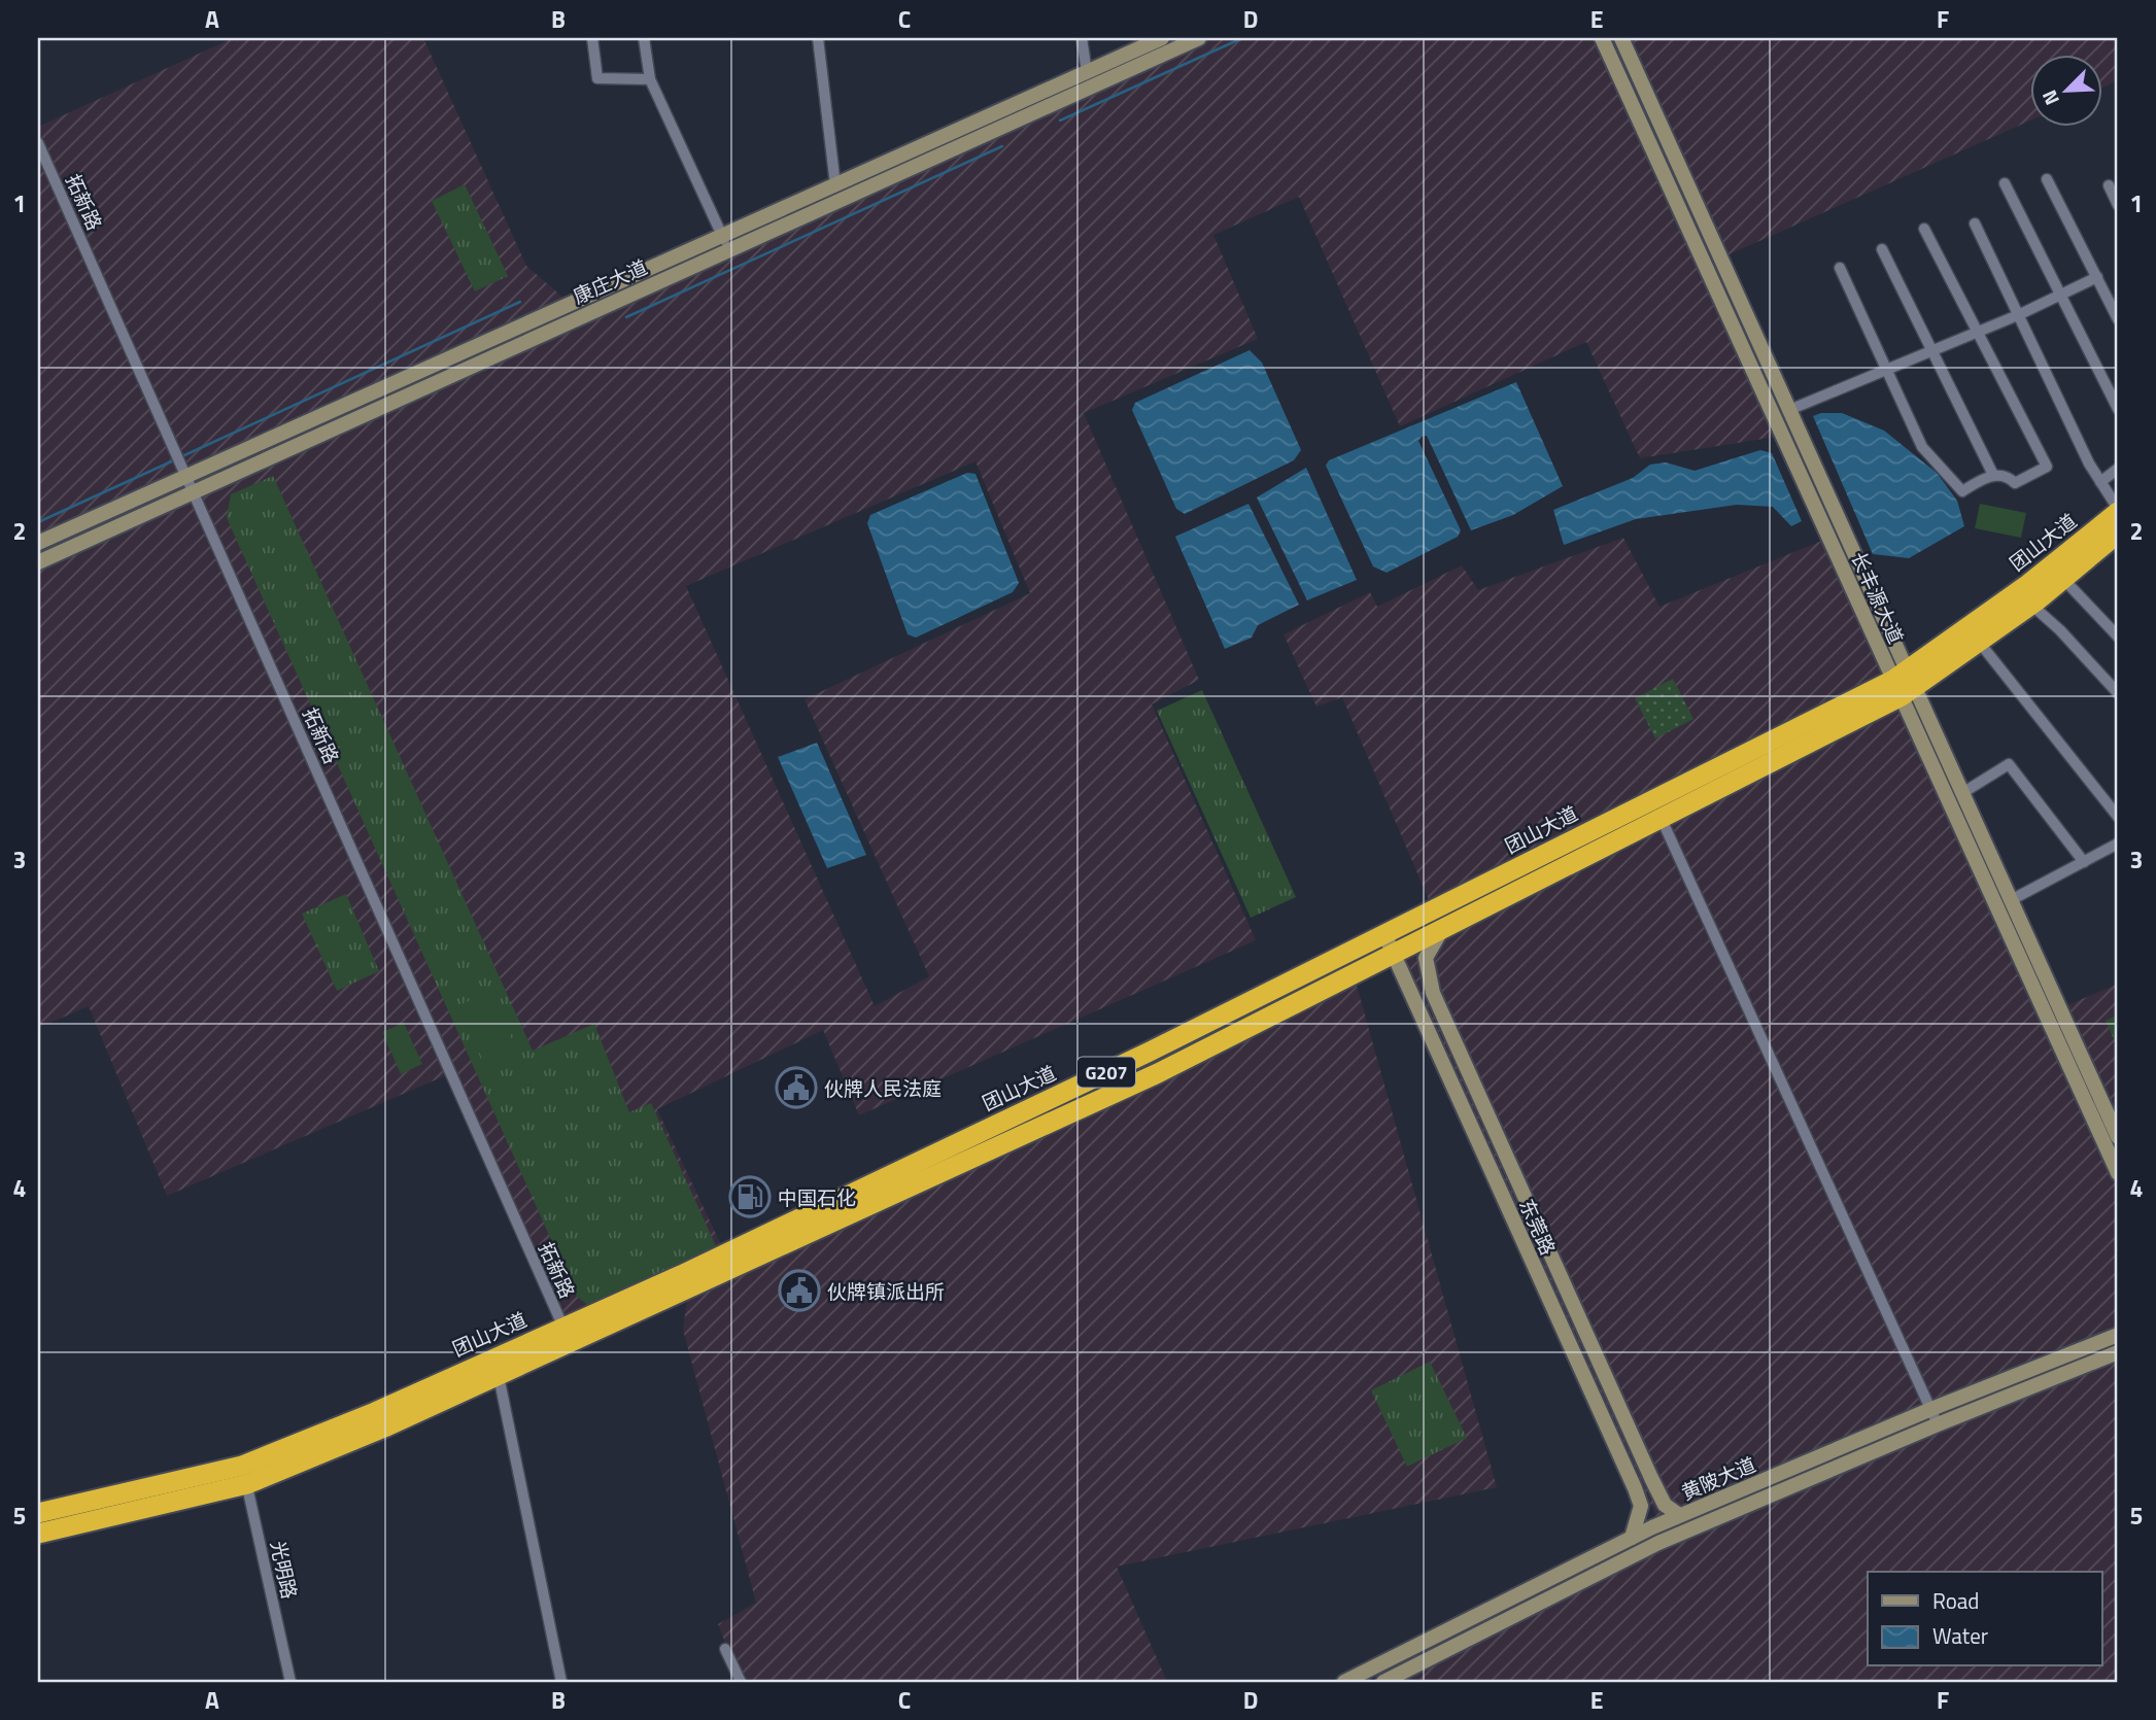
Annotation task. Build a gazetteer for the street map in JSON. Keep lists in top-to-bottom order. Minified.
{"streets":{"highway":["团山大道","G207"],"main road":["康庄大道","长丰源大道","东莞路","黄陂大道"],"street":["拓新路","光明路"]},"crossings":[["拓新路","康庄大道"],["拓新路","团山大道"],["团山大道","长丰源大道"],["团山大道","东莞路"],["团山大道","光明路"],["东莞路","黄陂大道"]],"places":{"public building":["伙牌人民法庭","伙牌镇派出所"],"fuel station":["中国石化"]},"legend":["Road","Water"],"north":"bottom left","grid":{"columns":["A","B","C","D","E","F"],"rows":["1","2","3","4","5"]}}
